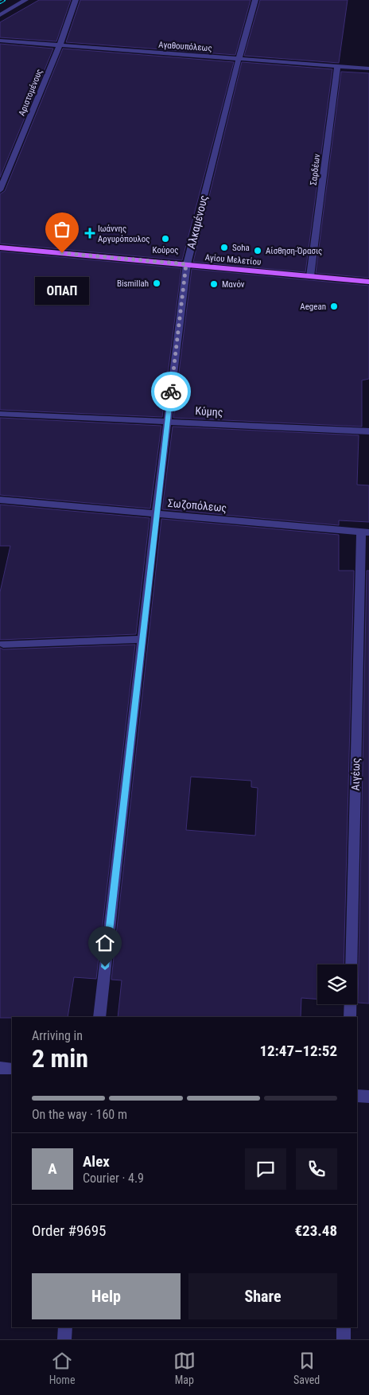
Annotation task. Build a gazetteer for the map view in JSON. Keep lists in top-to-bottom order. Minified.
{"streets":{"main road":["Αγίου Μελετίου"],"street":["Αγαθουπόλεως","Αριστομένους","Σαρδέων","Αλκαμένους","Κύμης","Σωζοπόλεως","Αιγέως"]},"crossings":[["Αγαθουπόλεως","Αριστομένους"],["Αγαθουπόλεως","Σαρδέων"],["Αγαθουπόλεως","Αλκαμένους"],["Σαρδέων","Αγίου Μελετίου"],["Αλκαμένους","Αγίου Μελετίου"],["Αλκαμένους","Κύμης"],["Αλκαμένους","Σωζοπόλεως"],["Σωζοπόλεως","Αιγέως"]],"places":{"health":["Ιωάννης Αργυρόπουλος"],"other":["Κούρος","Soha","Αίσθηση-Όρασις","ΟΠΑΠ","Bismillah","Μανόν","Aegean"]},"page":{"bubble":"ΟΠΑΠ","heading":["2 min","Arriving in","12:47–12:52"],"panel":["Alex","Courier · 4.9","Order #9695","€23.48"],"bar":"On the way · 160 m","round":"A","buttons":["Help","Share"],"tabs":["Home","Map","Saved"]}}
